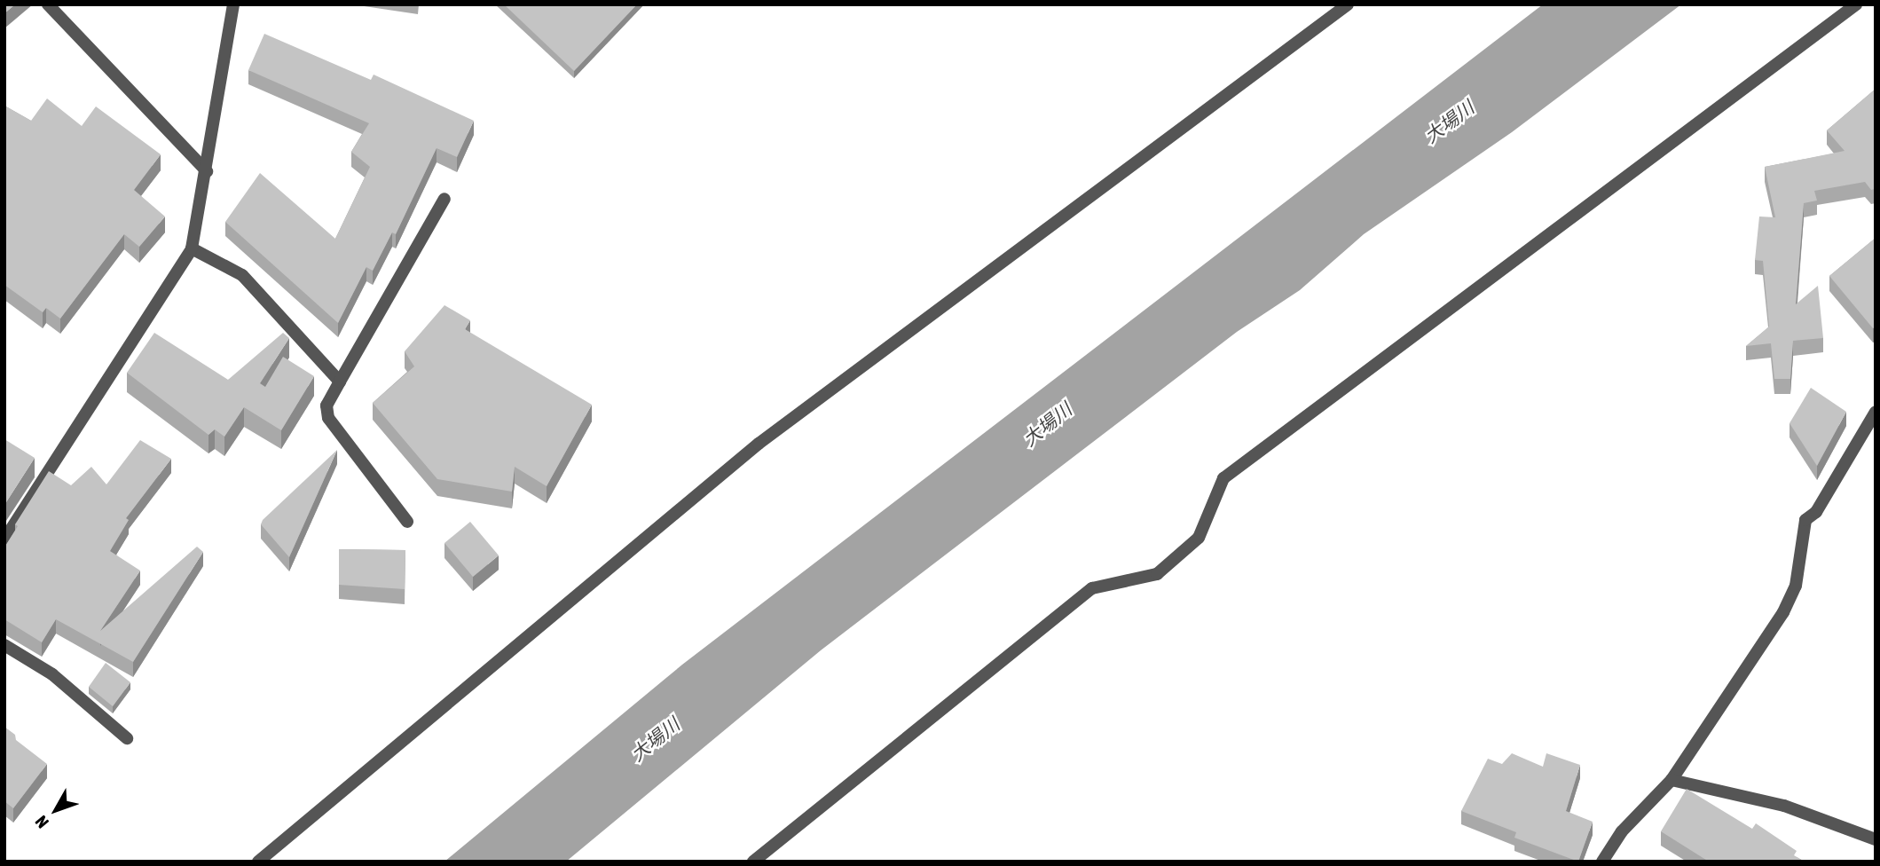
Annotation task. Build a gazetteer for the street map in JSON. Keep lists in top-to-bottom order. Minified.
{"water":["大場川"],"north":"bottom left"}
